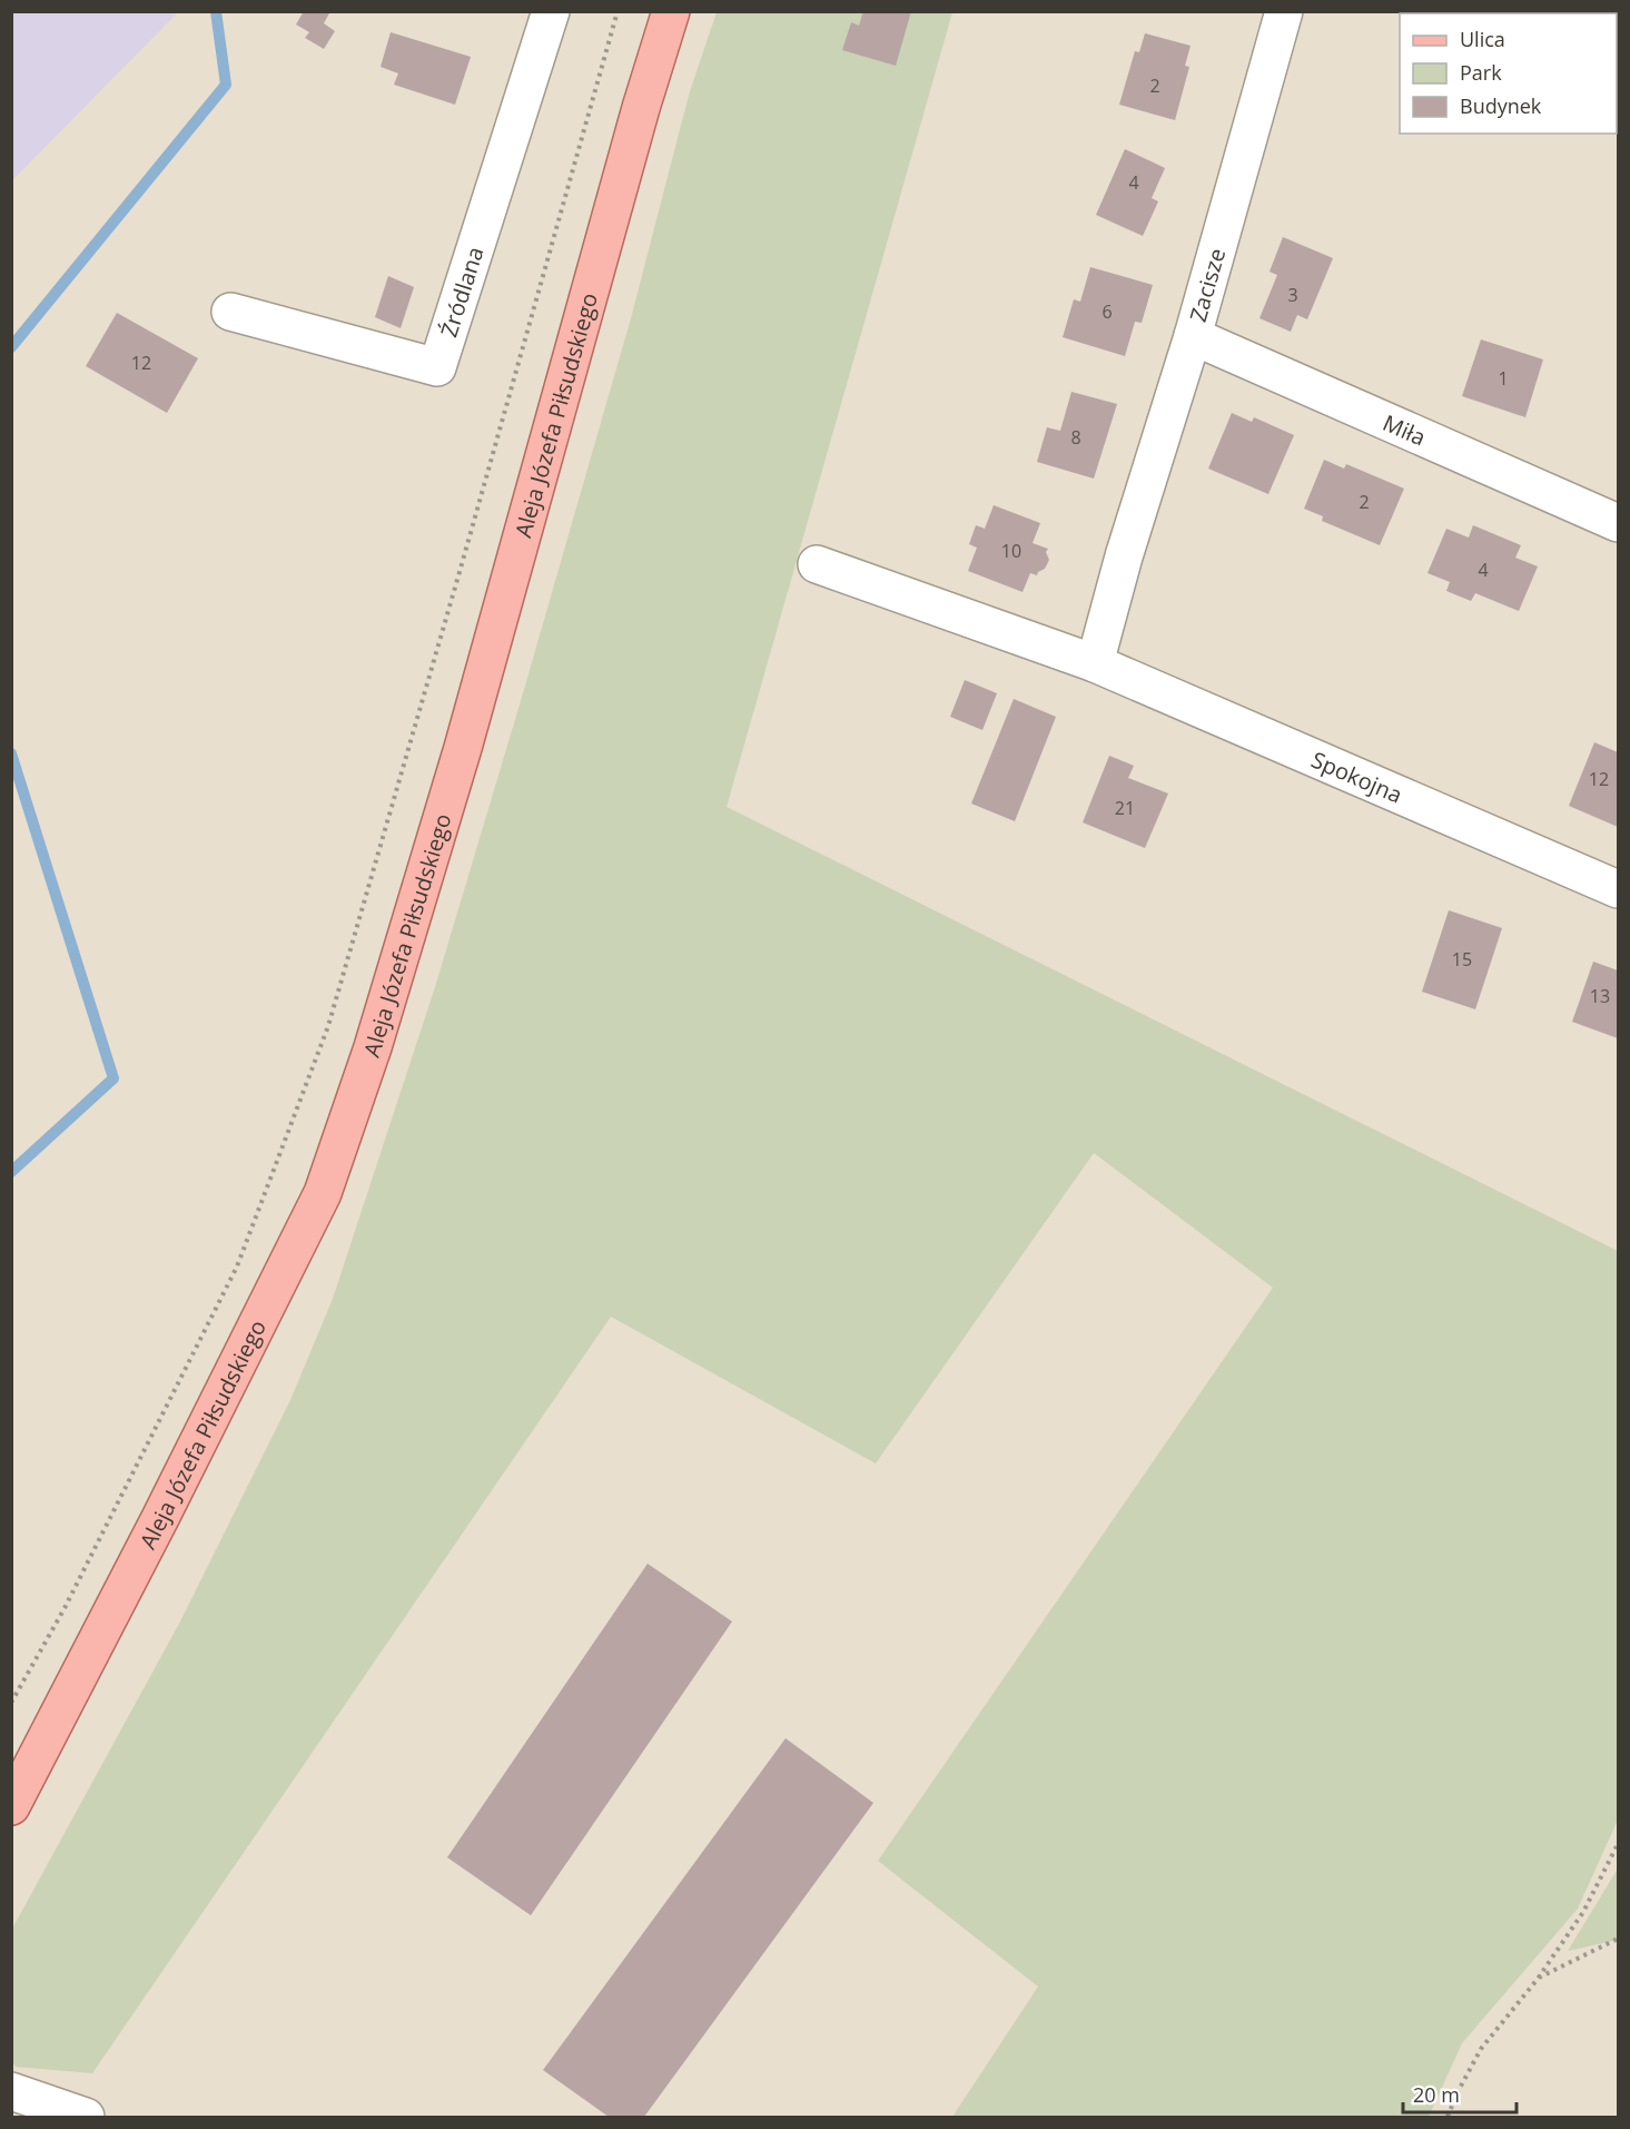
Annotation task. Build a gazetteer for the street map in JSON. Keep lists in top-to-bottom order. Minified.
{"streets":{"main road":["Aleja Józefa Piłsudskiego"],"street":["Zacisze","Źródlana","Miła","Spokojna"]},"crossings":[["Zacisze","Miła"],["Zacisze","Spokojna"]],"house_numbers":["2","4","3","6","12","1","8","2","10","4","12","21","15","13"],"legend":["Ulica","Park","Budynek"],"scale_bar":"20 m"}
